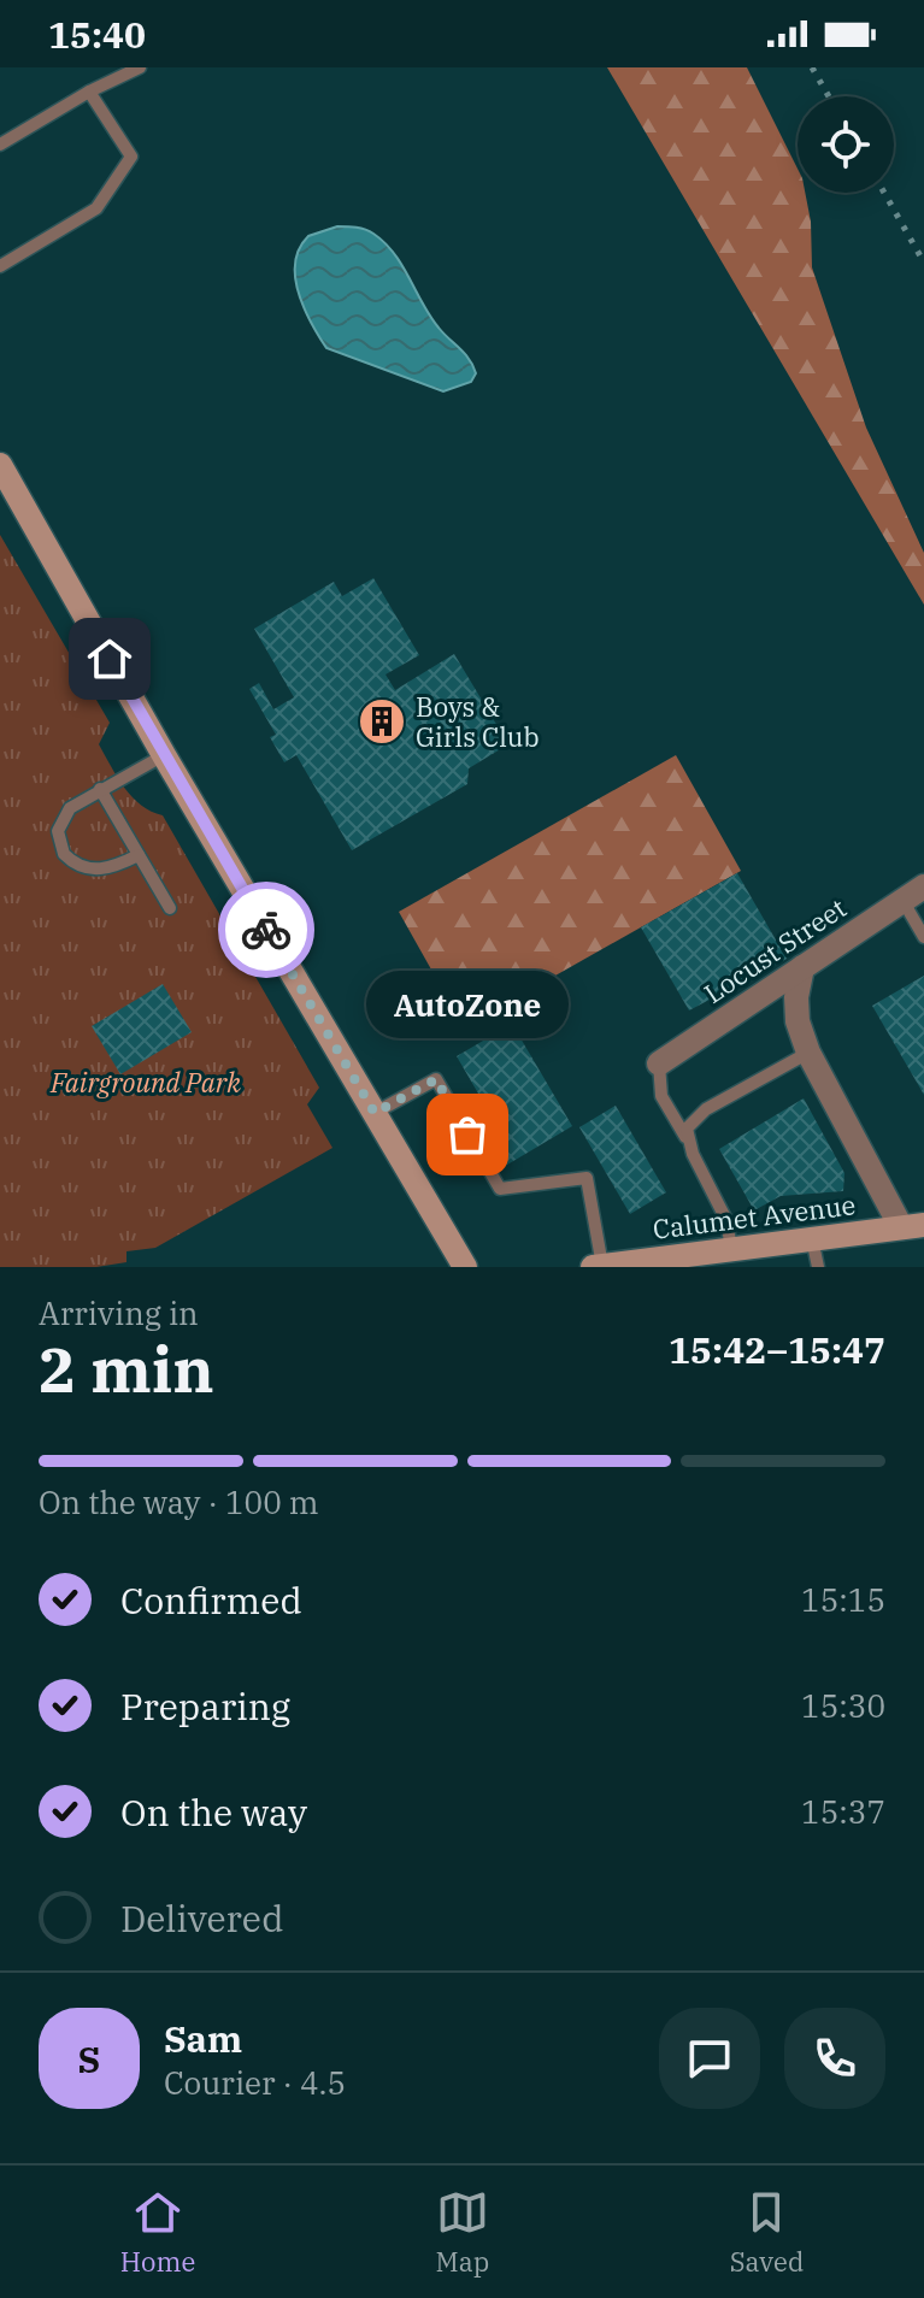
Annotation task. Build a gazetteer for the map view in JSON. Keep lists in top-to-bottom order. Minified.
{"streets":{"street":["Locust Street","Calumet Avenue"]},"parks":["Fairground Park"],"places":{"building":["Boys & Girls Club"],"other":["AutoZone"]},"page":{"status":"15:40","bubble":"AutoZone","heading":["2 min","Arriving in","15:42–15:47"],"panel":["Sam","Courier · 4.5"],"bar":"On the way · 100 m","list":[["Confirmed","15:15"],["Preparing","15:30"],["On the way","15:37"],"Delivered"],"round":"S","tabs":["Home","Map","Saved"]}}
